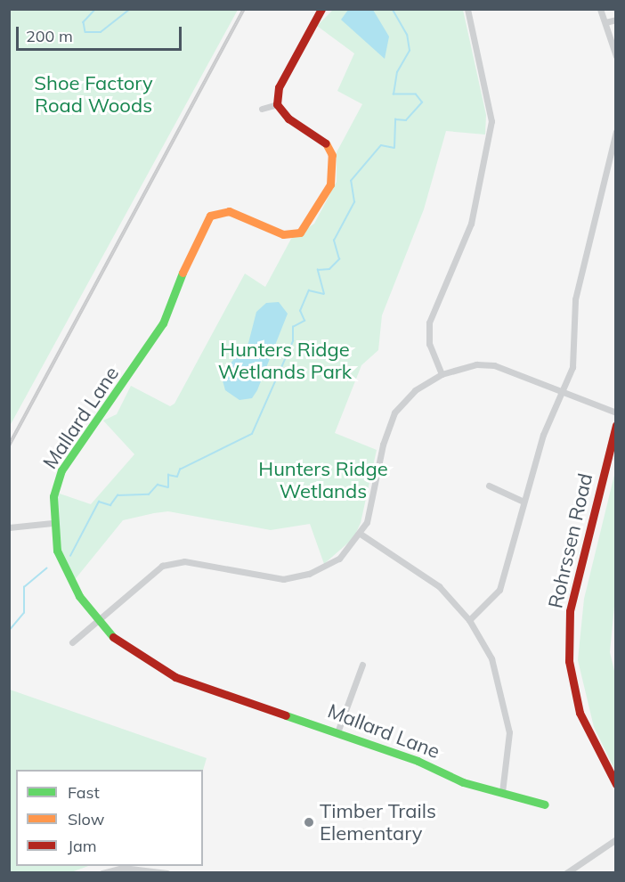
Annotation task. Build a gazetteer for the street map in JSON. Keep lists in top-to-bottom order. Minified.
{"streets":{"street":["Mallard Lane","Rohrssen Road"]},"parks":["Shoe Factory Road Woods","Hunters Ridge Wetlands Park","Hunters Ridge Wetlands"],"places":["Timber Trails Elementary"],"legend":["Fast","Slow","Jam"],"scale_bar":"200 m"}
